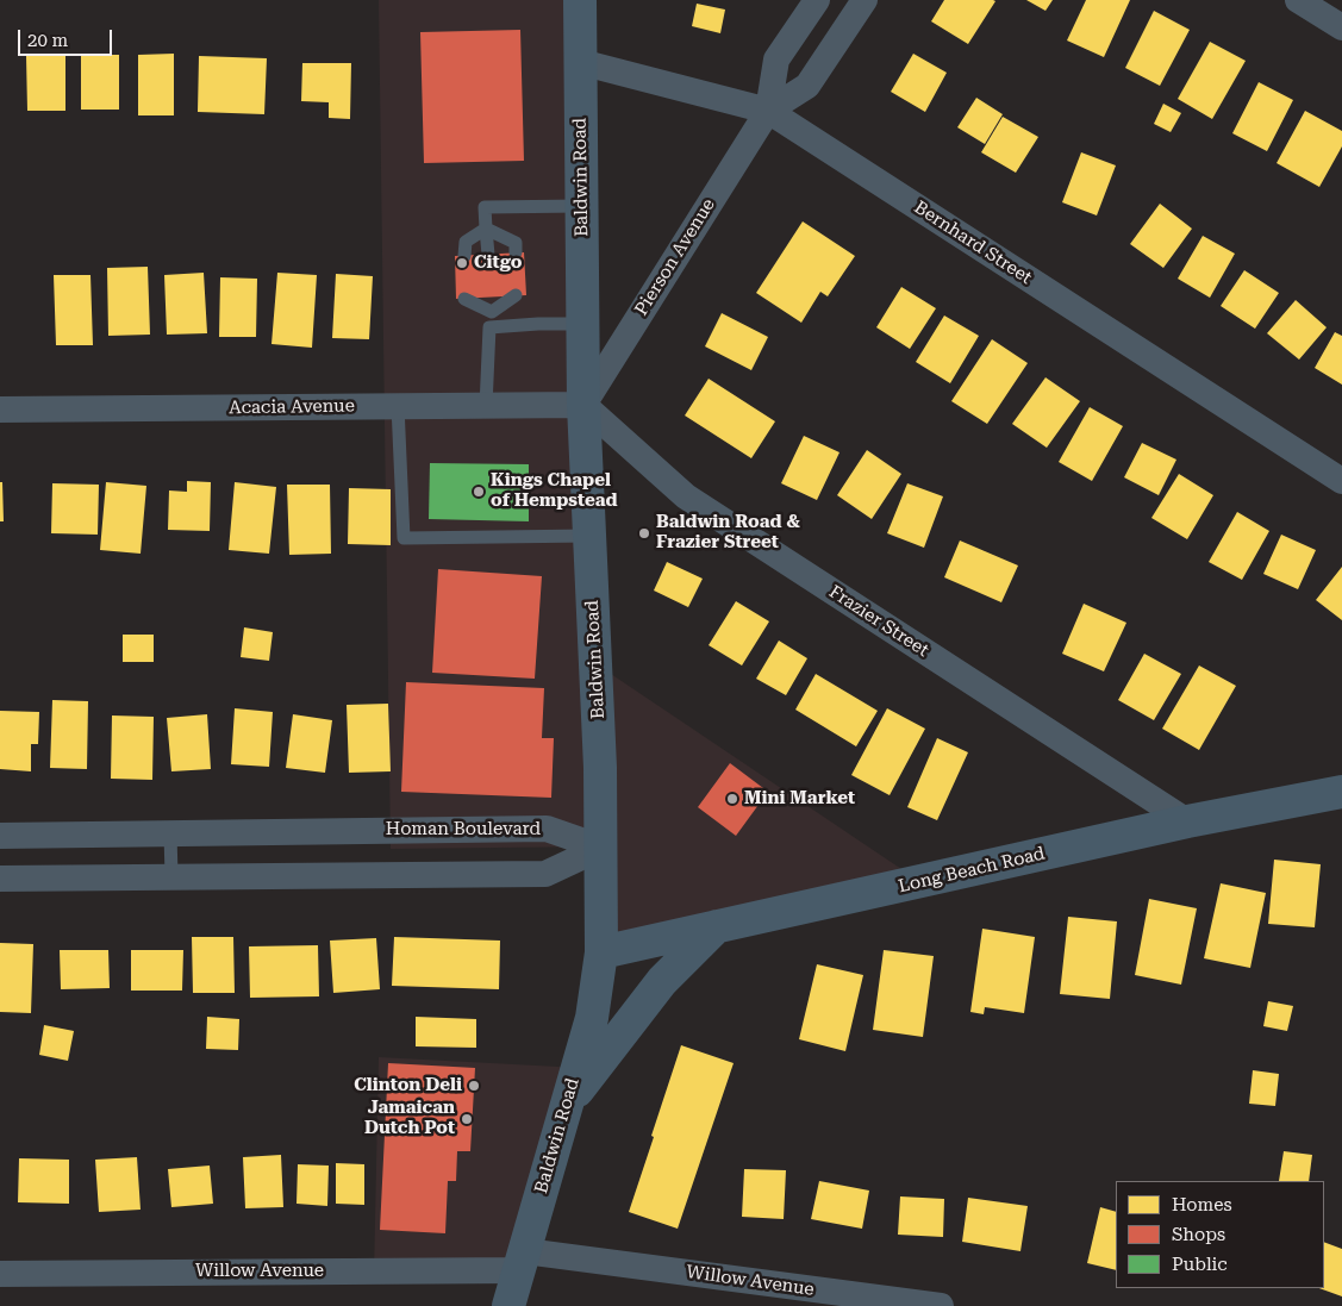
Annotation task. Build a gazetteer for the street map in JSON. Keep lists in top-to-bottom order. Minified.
{"streets":{"main road":["Baldwin Road","Long Beach Road"],"street":["Bernhard Street","Pierson Avenue","Acacia Avenue","Frazier Street","Homan Boulevard","Willow Avenue"]},"crossings":[["Baldwin Road","Bernhard Street"],["Baldwin Road","Pierson Avenue"],["Baldwin Road","Acacia Avenue"],["Baldwin Road","Frazier Street"],["Baldwin Road","Homan Boulevard"],["Baldwin Road","Long Beach Road"],["Baldwin Road","Willow Avenue"],["Bernhard Street","Pierson Avenue"],["Pierson Avenue","Acacia Avenue"],["Pierson Avenue","Frazier Street"],["Acacia Avenue","Frazier Street"],["Frazier Street","Long Beach Road"]],"places":["Citgo","Kings Chapel of Hempstead","Baldwin Road & Frazier Street","Mini Market","Clinton Deli","Jamaican Dutch Pot"],"legend":["Homes","Shops","Public"],"scale_bar":"20 m"}
